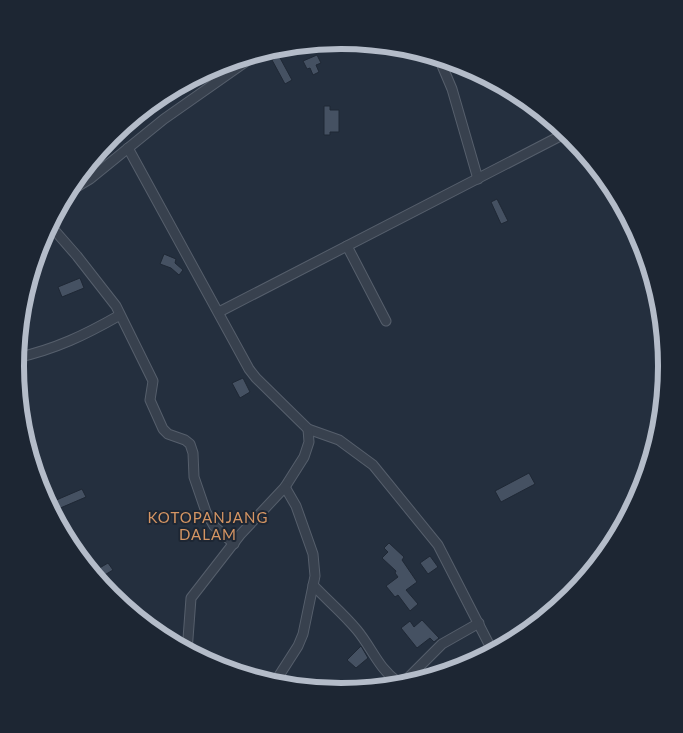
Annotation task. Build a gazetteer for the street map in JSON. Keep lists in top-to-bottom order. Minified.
{"districts":["KOTOPANJANG DALAM"]}
